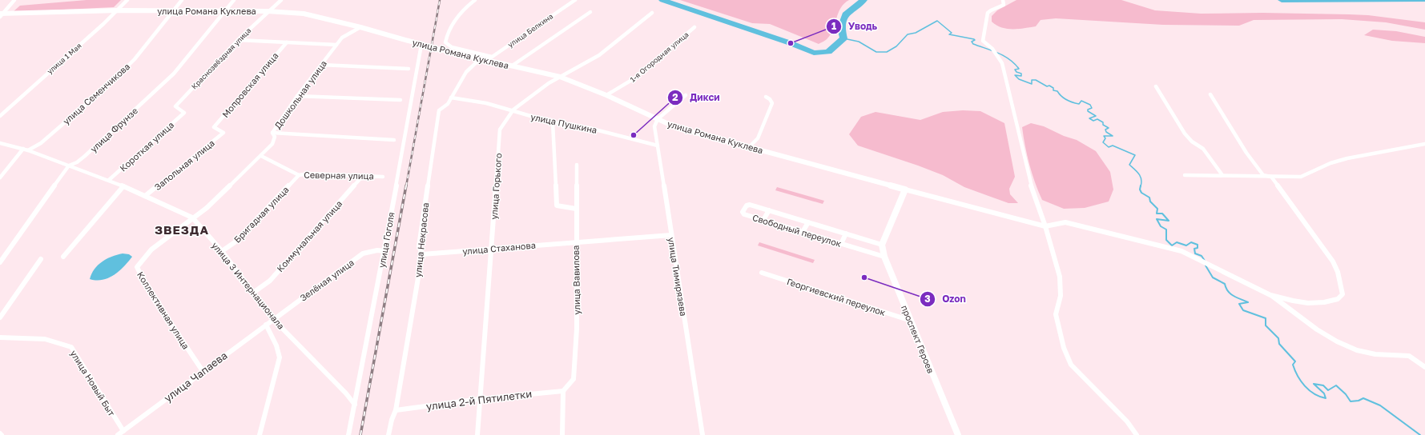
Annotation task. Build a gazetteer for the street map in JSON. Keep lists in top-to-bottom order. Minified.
{"streets":{"street":["улица Романа Куклева","улица Белкина","1-я Огородная улица","улица 1 Мая","Краснозвёздная улица","Мопровская улица","улица Семенчикова","Дошкольная улица","улица Пушкина","улица Фрунзе","Короткая улица","Запольная улица","Северная улица","улица Горького","Бригадная улица","Свободный переулок","Коммунальная улица","улица Гоголя","улица Некрасова","улица Стаханова","улица Тимирязева","Зелёная улица","улица Вавилова","улица 3 Интернационала","Георгиевский переулок","Коллективная улица","проспект Героев","улица Чапаева","улица Новый Быт","улица 2-й Пятилетки"]},"crossings":[["улица Романа Куклева","улица Белкина"],["улица Романа Куклева","1-я Огородная улица"],["улица Романа Куклева","улица 1 Мая"],["улица Романа Куклева","Краснозвёздная улица"],["улица Романа Куклева","улица Семенчикова"],["улица Романа Куклева","Дошкольная улица"],["улица Романа Куклева","улица Фрунзе"],["улица Романа Куклева","улица Горького"],["улица Романа Куклева","улица Гоголя"],["улица Романа Куклева","улица Некрасова"],["улица Романа Куклева","улица Тимирязева"],["Краснозвёздная улица","Короткая улица"],["Мопровская улица","Запольная улица"],["улица Семенчикова","улица 3 Интернационала"],["Дошкольная улица","Северная улица"],["Дошкольная улица","улица 3 Интернационала"],["Дошкольная улица","Коллективная улица"],["улица Пушкина","улица Горького"],["улица Пушкина","улица Некрасова"],["улица Пушкина","улица Тимирязева"],["улица Фрунзе","улица 3 Интернационала"],["Короткая улица","улица 3 Интернационала"],["Запольная улица","улица 3 Интернационала"],["Северная улица","Бригадная улица"],["Северная улица","Коммунальная улица"],["улица Горького","улица Стаханова"],["улица Горького","улица 2-й Пятилетки"],["Бригадная улица","улица 3 Интернационала"],["Свободный переулок","проспект Героев"],["Коммунальная улица","улица 3 Интернационала"],["улица Гоголя","Зелёная улица"],["улица Гоголя","улица 3 Интернационала"],["улица Некрасова","улица Стаханова"],["улица Некрасова","улица 2-й Пятилетки"],["улица Стаханова","улица Тимирязева"],["улица Стаханова","улица Вавилова"],["Зелёная улица","улица 3 Интернационала"],["Зелёная улица","улица Чапаева"],["улица Вавилова","улица 2-й Пятилетки"],["улица 3 Интернационала","улица Чапаева"],["Георгиевский переулок","проспект Героев"],["Коллективная улица","улица Чапаева"],["улица Чапаева","улица Новый Быт"]],"districts":["ЗВЕЗДА"],"places":["Уводь","Дикси","Ozon"]}
